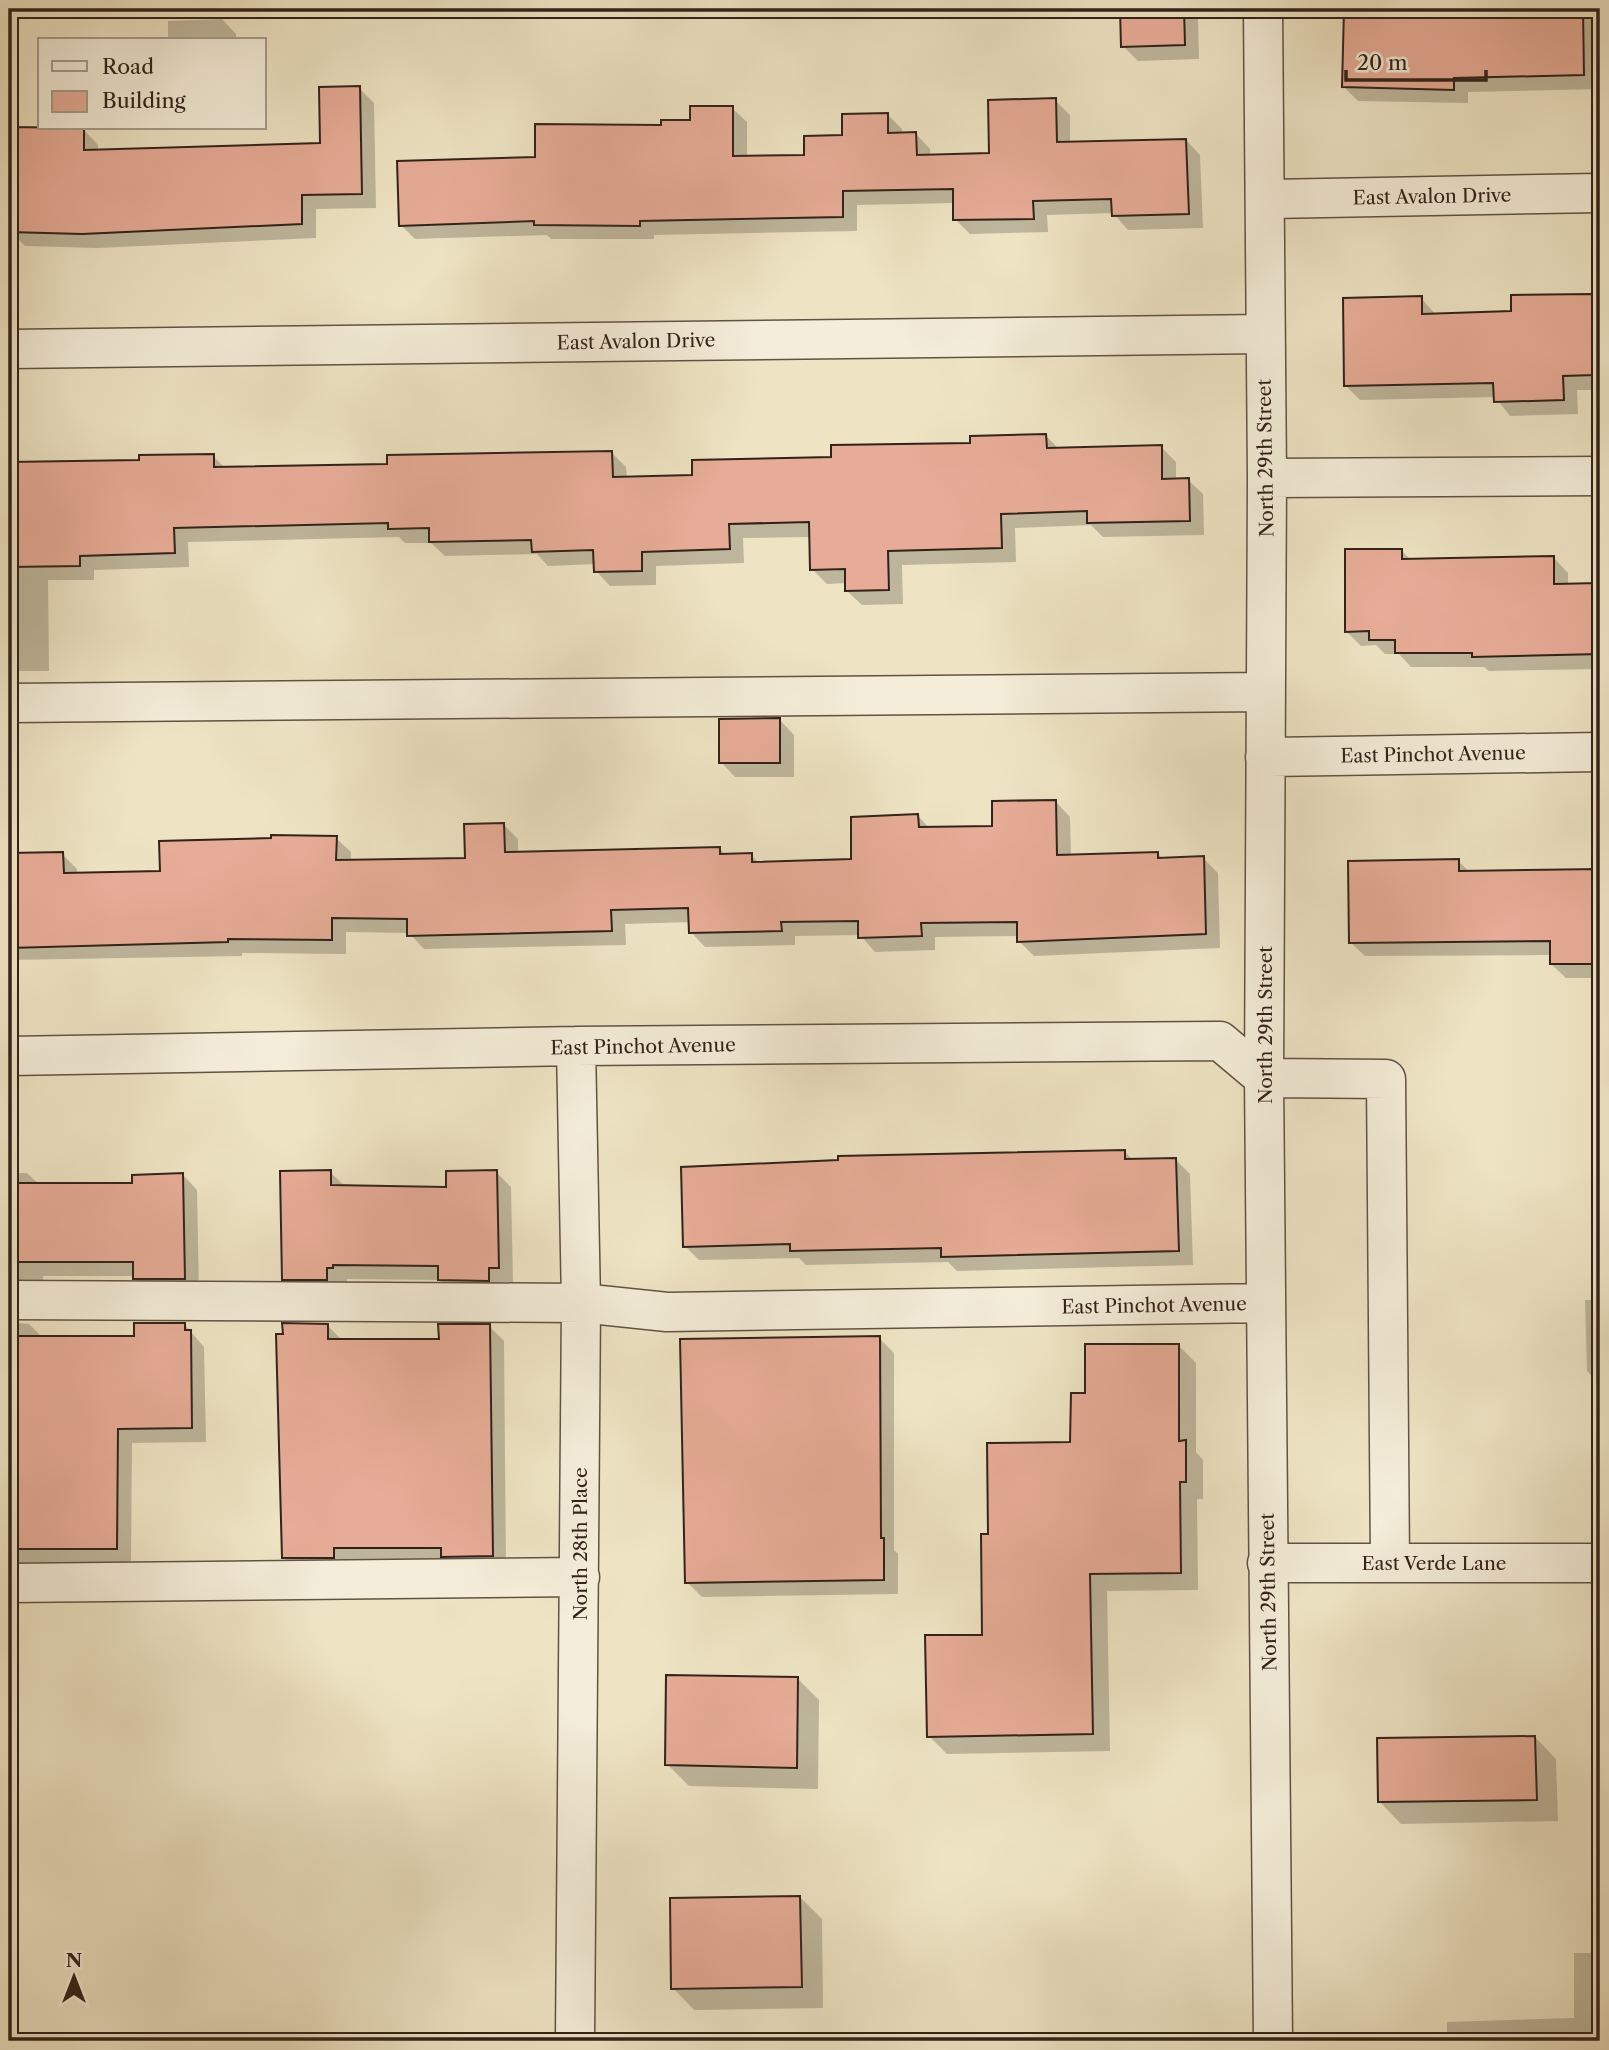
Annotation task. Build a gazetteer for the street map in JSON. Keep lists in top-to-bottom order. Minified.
{"streets":{"street":["East Avalon Drive","North 29th Street","East Pinchot Avenue","North 28th Place","East Verde Lane"]},"crossings":[["East Avalon Drive","North 29th Street"],["North 29th Street","East Pinchot Avenue"],["North 29th Street","East Verde Lane"],["East Pinchot Avenue","North 28th Place"]],"legend":["Road","Building"],"scale_bar":"20 m","north":"top"}
